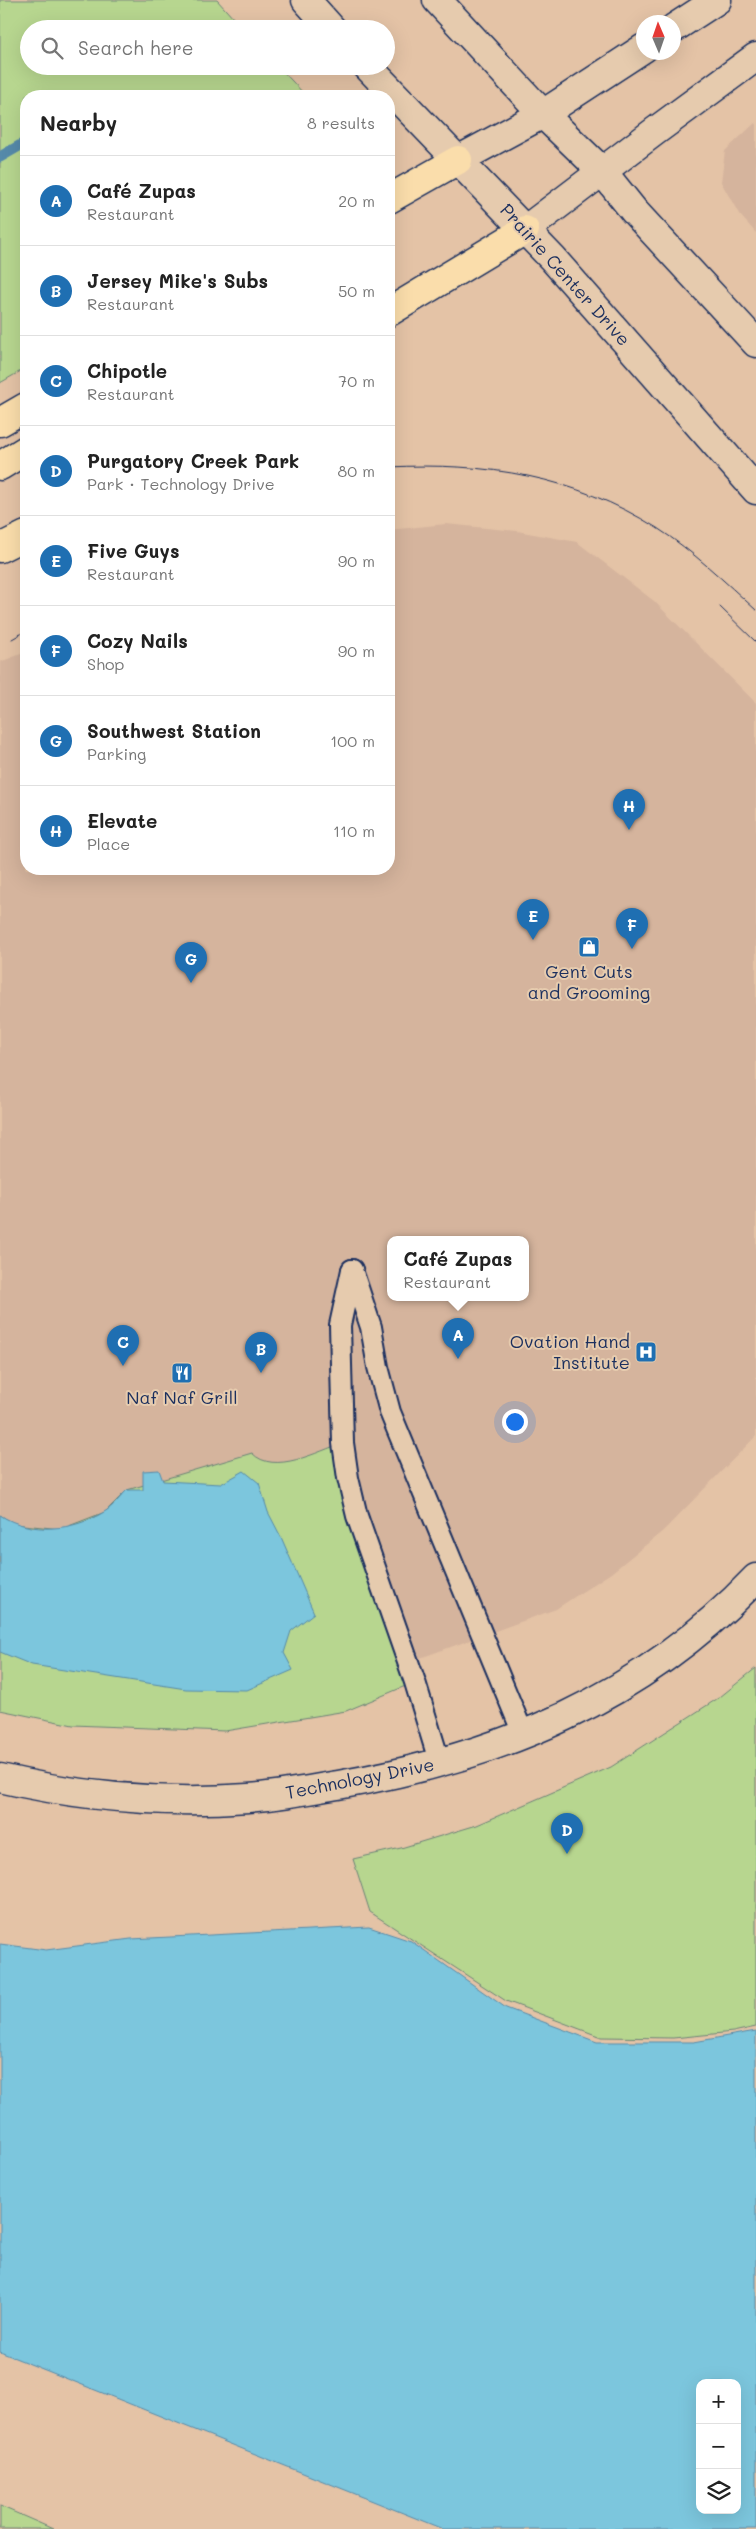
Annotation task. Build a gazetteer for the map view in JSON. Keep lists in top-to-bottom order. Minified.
{"streets":{"main road":["Prairie Center Drive","Technology Drive"]},"places":{"shop":["Gent Cuts and Grooming"],"hospital":["Ovation Hand Institute"],"restaurant":["Naf Naf Grill"]},"north":"top","page":{"search":"Search here","heading":["Nearby","8 results"],"list":[{"mark":"A","name":"Café Zupas","note":"Restaurant","value":"20 m"},{"mark":"B","name":"Jersey Mike's Subs","note":"Restaurant","value":"50 m"},{"mark":"C","name":"Chipotle","note":"Restaurant","value":"70 m"},{"mark":"D","name":"Purgatory Creek Park","note":"Park · Technology Drive","value":"80 m"},{"mark":"E","name":"Five Guys","note":"Restaurant","value":"90 m"},{"mark":"F","name":"Cozy Nails","note":"Shop","value":"90 m"},{"mark":"G","name":"Southwest Station","note":"Parking","value":"100 m"},{"mark":"H","name":"Elevate","note":"Place","value":"110 m"}],"pins":["H","E","F","G","A","C","B","D"],"popup":["Café Zupas","Restaurant"],"map_buttons":["+","−"]}}
